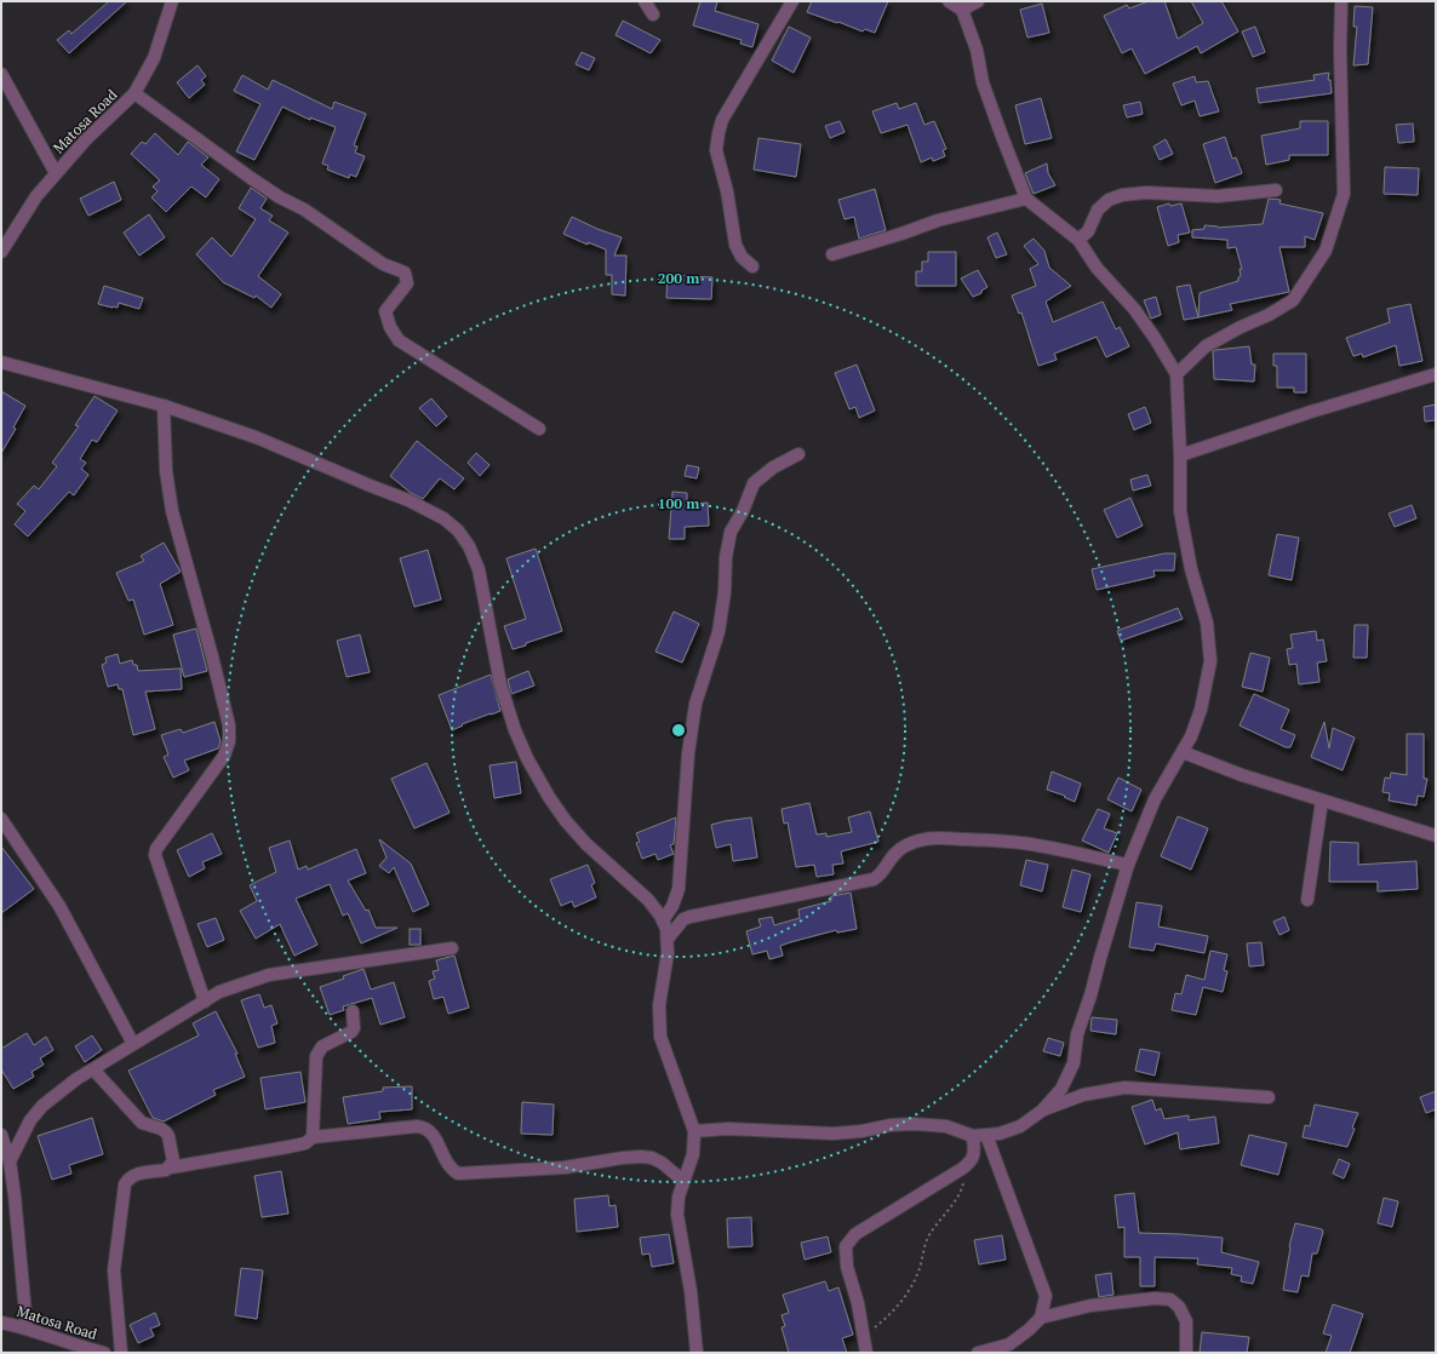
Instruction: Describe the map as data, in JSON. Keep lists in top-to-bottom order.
{
  "streets": {
    "street": ["Matosa Road"]
  },
  "rings": ["200 m", "100 m"]
}
